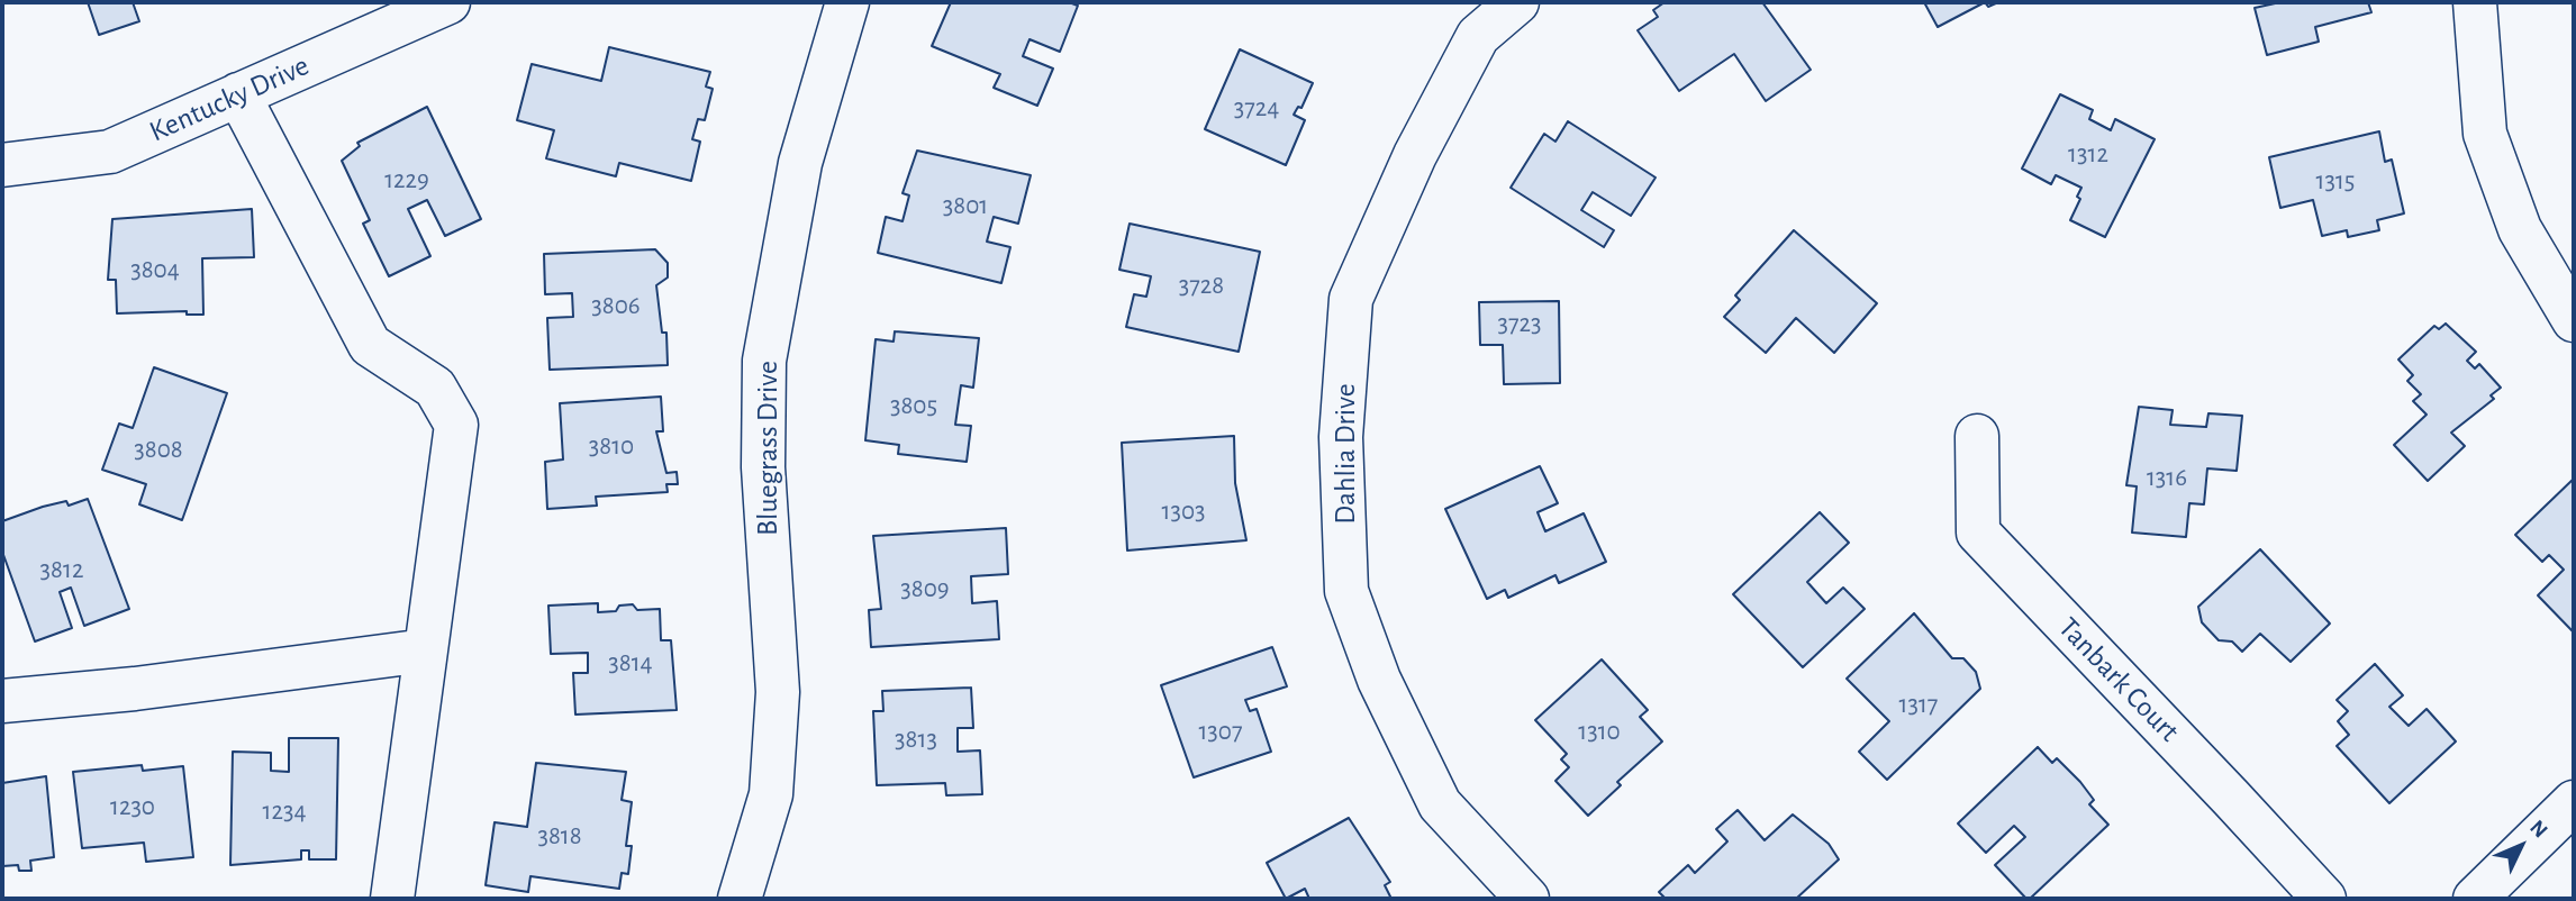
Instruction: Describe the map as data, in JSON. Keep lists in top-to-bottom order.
{
  "streets": {
    "street": [
      "Kentucky Drive",
      "Bluegrass Drive",
      "Dahlia Drive",
      "Tanbark Court"
    ]
  },
  "house_numbers": [
    "3724",
    "1312",
    "1229",
    "1315",
    "3801",
    "3804",
    "3728",
    "3806",
    "3723",
    "3805",
    "3810",
    "3808",
    "1316",
    "1303",
    "3812",
    "3809",
    "3814",
    "1317",
    "1307",
    "1310",
    "3813",
    "1230",
    "1234",
    "3818"
  ],
  "north": "top right"
}
